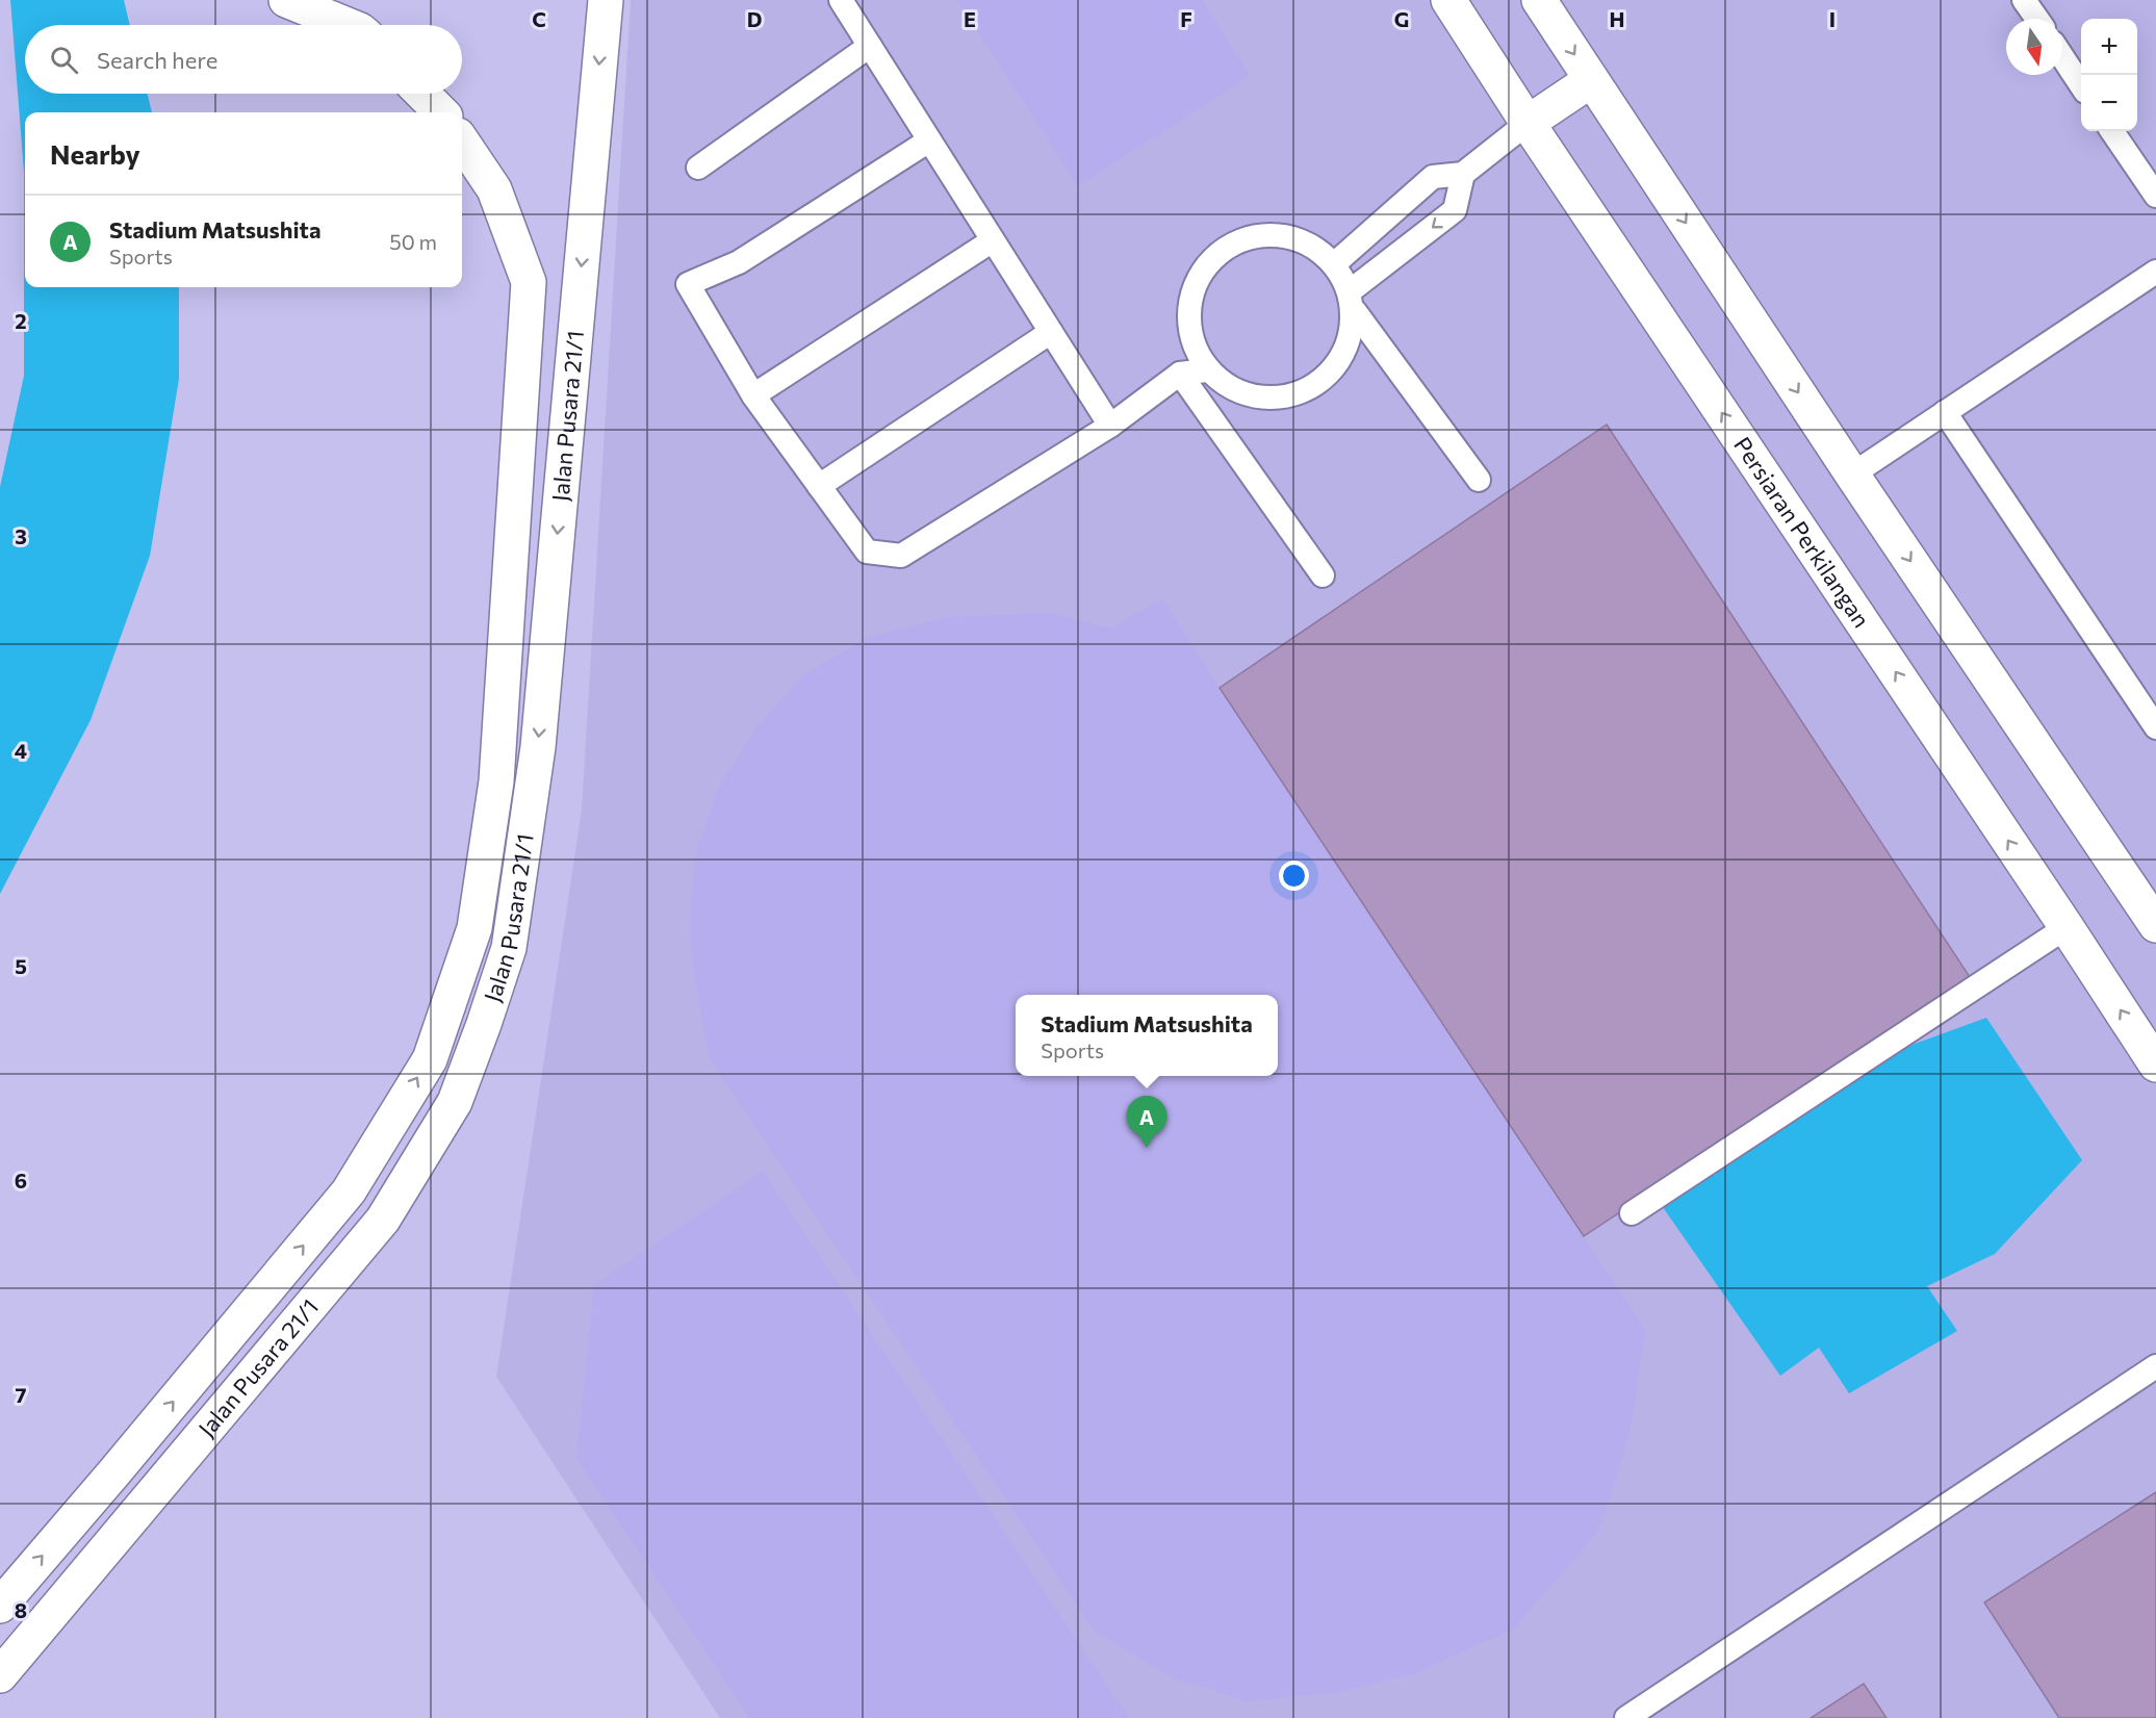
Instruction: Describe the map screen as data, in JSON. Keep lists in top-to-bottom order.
{
  "streets": {
    "street": ["Jalan Pusara 21/1", "Persiaran Perkilangan"]
  },
  "north": "bottom",
  "page": {
    "map_buttons": ["+", "−"],
    "search": "Search here",
    "heading": "Nearby",
    "list": [
      {
        "mark": "A",
        "name": "Stadium Matsushita",
        "note": "Sports",
        "value": "50 m"
      }
    ],
    "popup": ["Stadium Matsushita", "Sports"],
    "pins": "A"
  },
  "grid": {
    "columns": [
      "C",
      "D",
      "E",
      "F",
      "G",
      "H",
      "I"
    ],
    "rows": [
      "2",
      "3",
      "4",
      "5",
      "6",
      "7",
      "8"
    ]
  }
}
